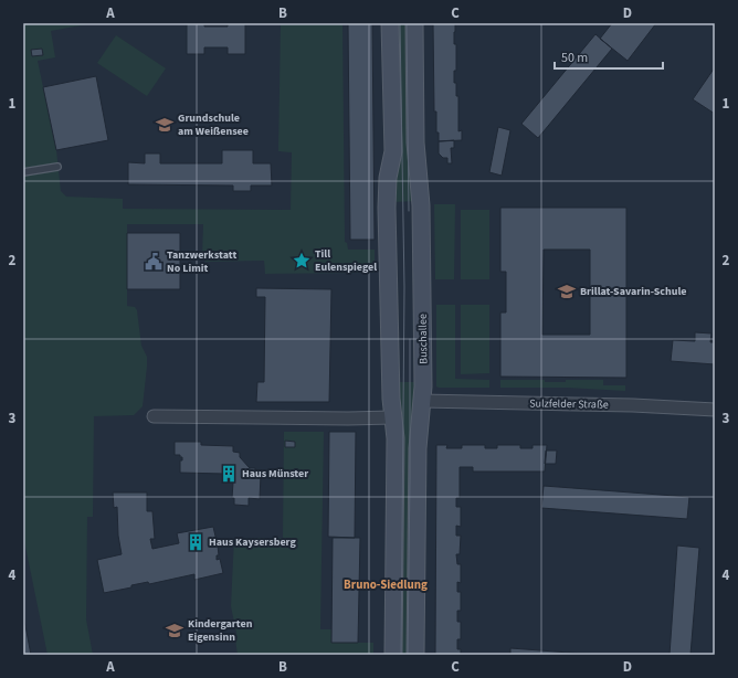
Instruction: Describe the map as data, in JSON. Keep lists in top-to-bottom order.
{
  "streets": {
    "main road": ["Buschallee"],
    "street": ["Sulzfelder Straße"]
  },
  "crossings": [
    ["Buschallee", "Sulzfelder Straße"]
  ],
  "districts": ["Bruno-Siedlung"],
  "places": {
    "school or university": ["Grundschule am Weißensee", "Brillat-Savarin-Schule", "Kindergarten Eigensinn"],
    "place": ["Till Eulenspiegel"],
    "public building": ["Tanzwerkstatt No Limit"],
    "building": ["Haus Münster", "Haus Kaysersberg"]
  },
  "scale_bar": "50 m",
  "grid": {
    "columns": [
      "A",
      "B",
      "C",
      "D"
    ],
    "rows": [
      "1",
      "2",
      "3",
      "4"
    ]
  }
}
